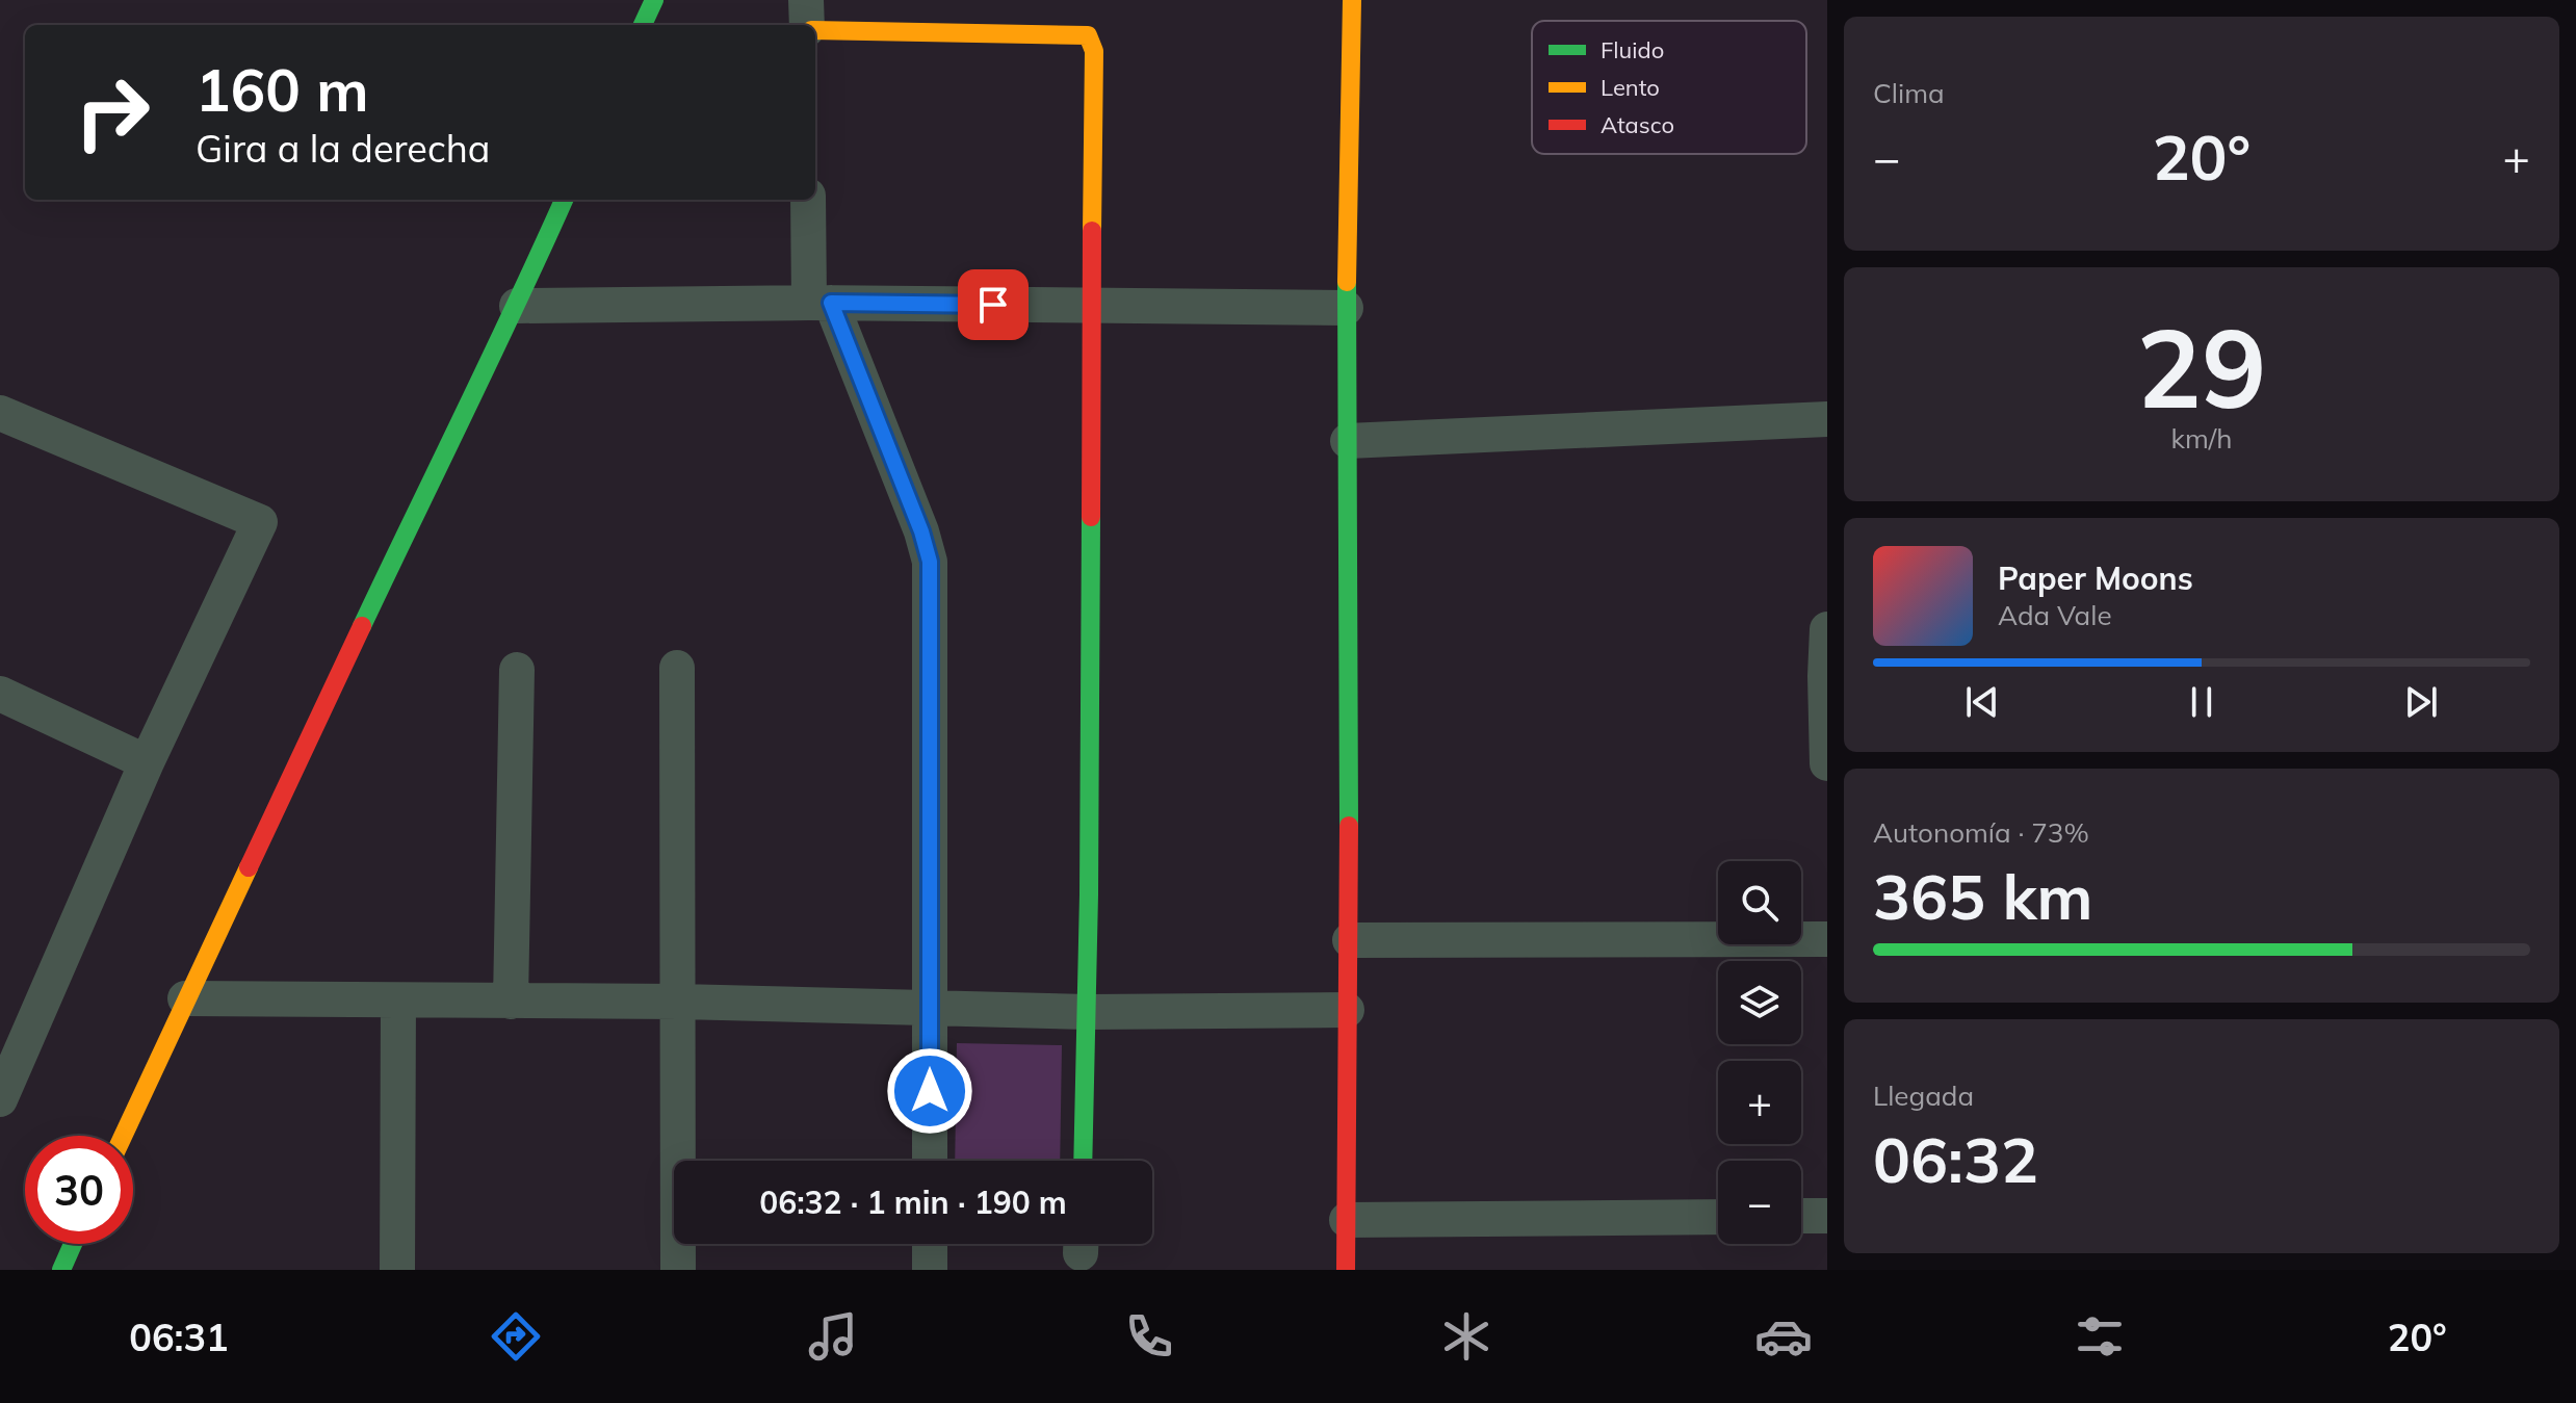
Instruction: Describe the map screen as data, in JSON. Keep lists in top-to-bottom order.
{
  "legend": ["Fluido", "Lento", "Atasco"],
  "page": {
    "tile": [
      "Clima",
      ["29", "km/h"],
      ["Autonomía · 73%", "365 km"],
      ["Llegada", "06:32"]
    ],
    "turn": ["160 m", "Gira a la derecha"],
    "heat": ["−", "20°", "+"],
    "song": ["Paper Moons", "Ada Vale"],
    "map_buttons": ["+", "−"],
    "limit": "30",
    "trip": "06:32 · 1 min · 190 m",
    "tabs": ["06:31", "20°"]
  }
}
